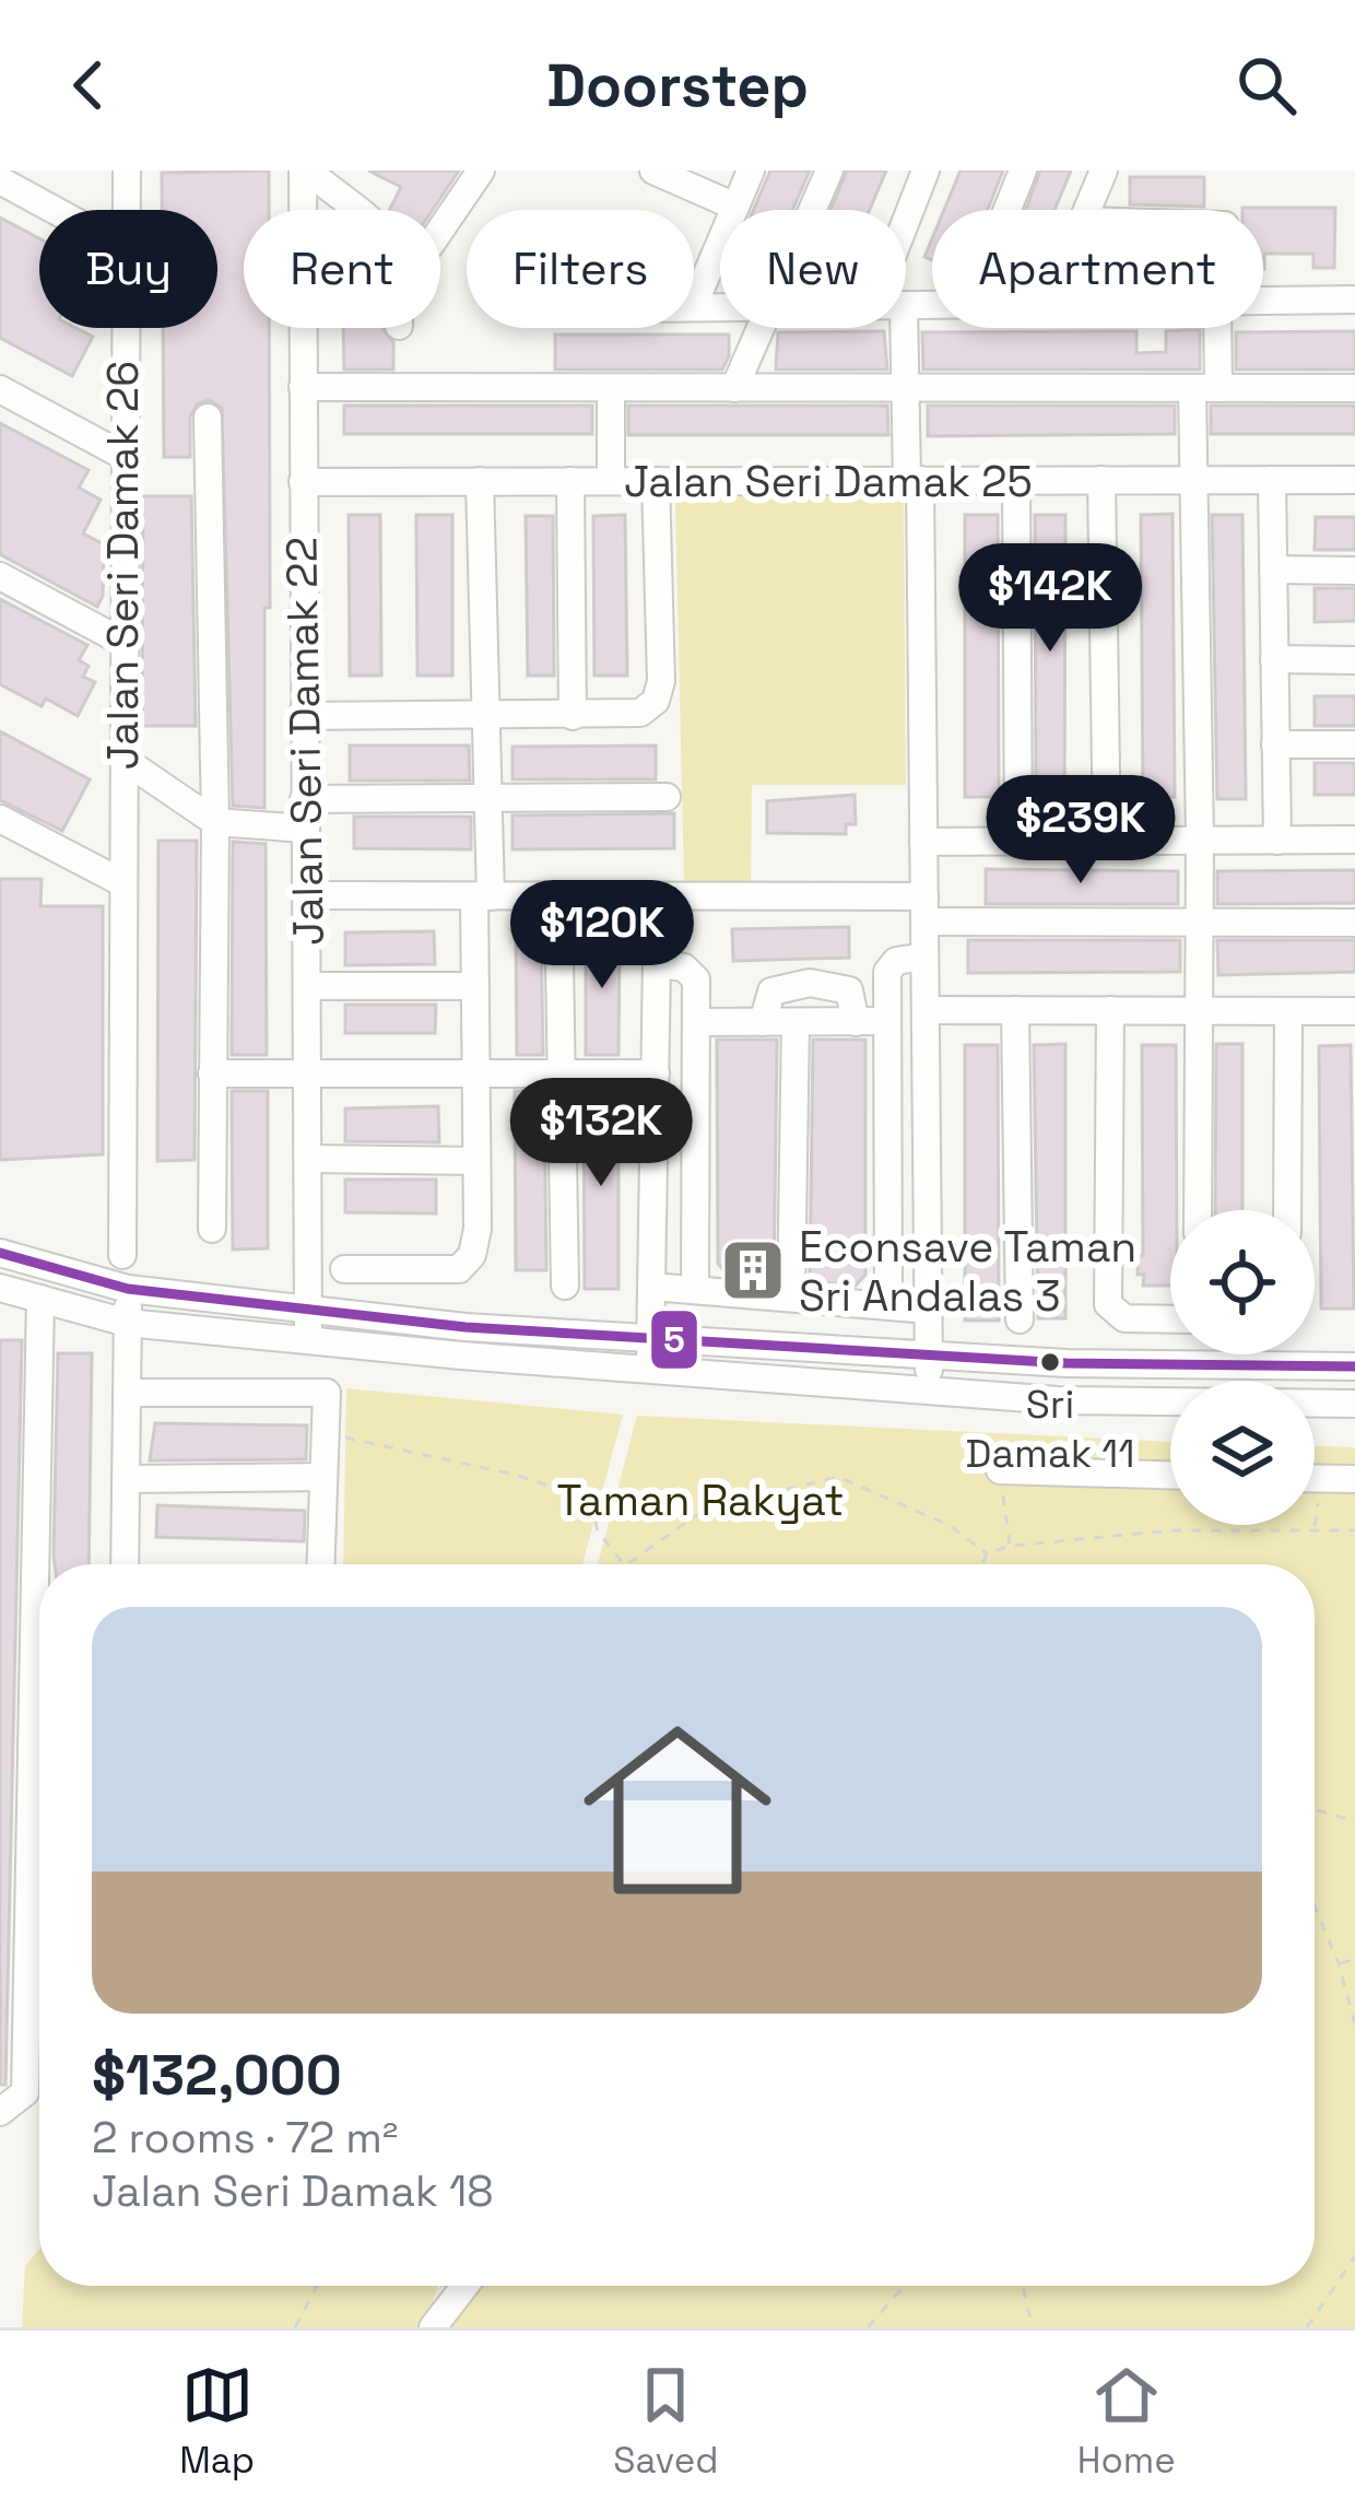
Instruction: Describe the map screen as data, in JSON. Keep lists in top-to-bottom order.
{
  "streets": {
    "street": ["Jalan Seri Damak 25", "Jalan Seri Damak 26", "Jalan Seri Damak 22"]
  },
  "crossings": [
    ["Jalan Seri Damak 25", "Jalan Seri Damak 22"]
  ],
  "parks": ["Taman Rakyat"],
  "places": {
    "building": ["Econsave Taman Sri Andalas 3"],
    "other": ["Sri Damak 11"]
  },
  "lines": ["transit line 5"],
  "page": {
    "header": "Doorstep",
    "chip": [
      "Buy",
      "Rent",
      "Filters",
      "New",
      "Apartment"
    ],
    "price": [
      "$142K",
      "$239K",
      "$120K",
      "$132K"
    ],
    "list": [
      {
        "name": "$132,000",
        "note": "2 rooms · 72 m² · Jalan Seri Damak 18"
      }
    ],
    "tabs": ["Map", "Saved", "Home"]
  }
}
